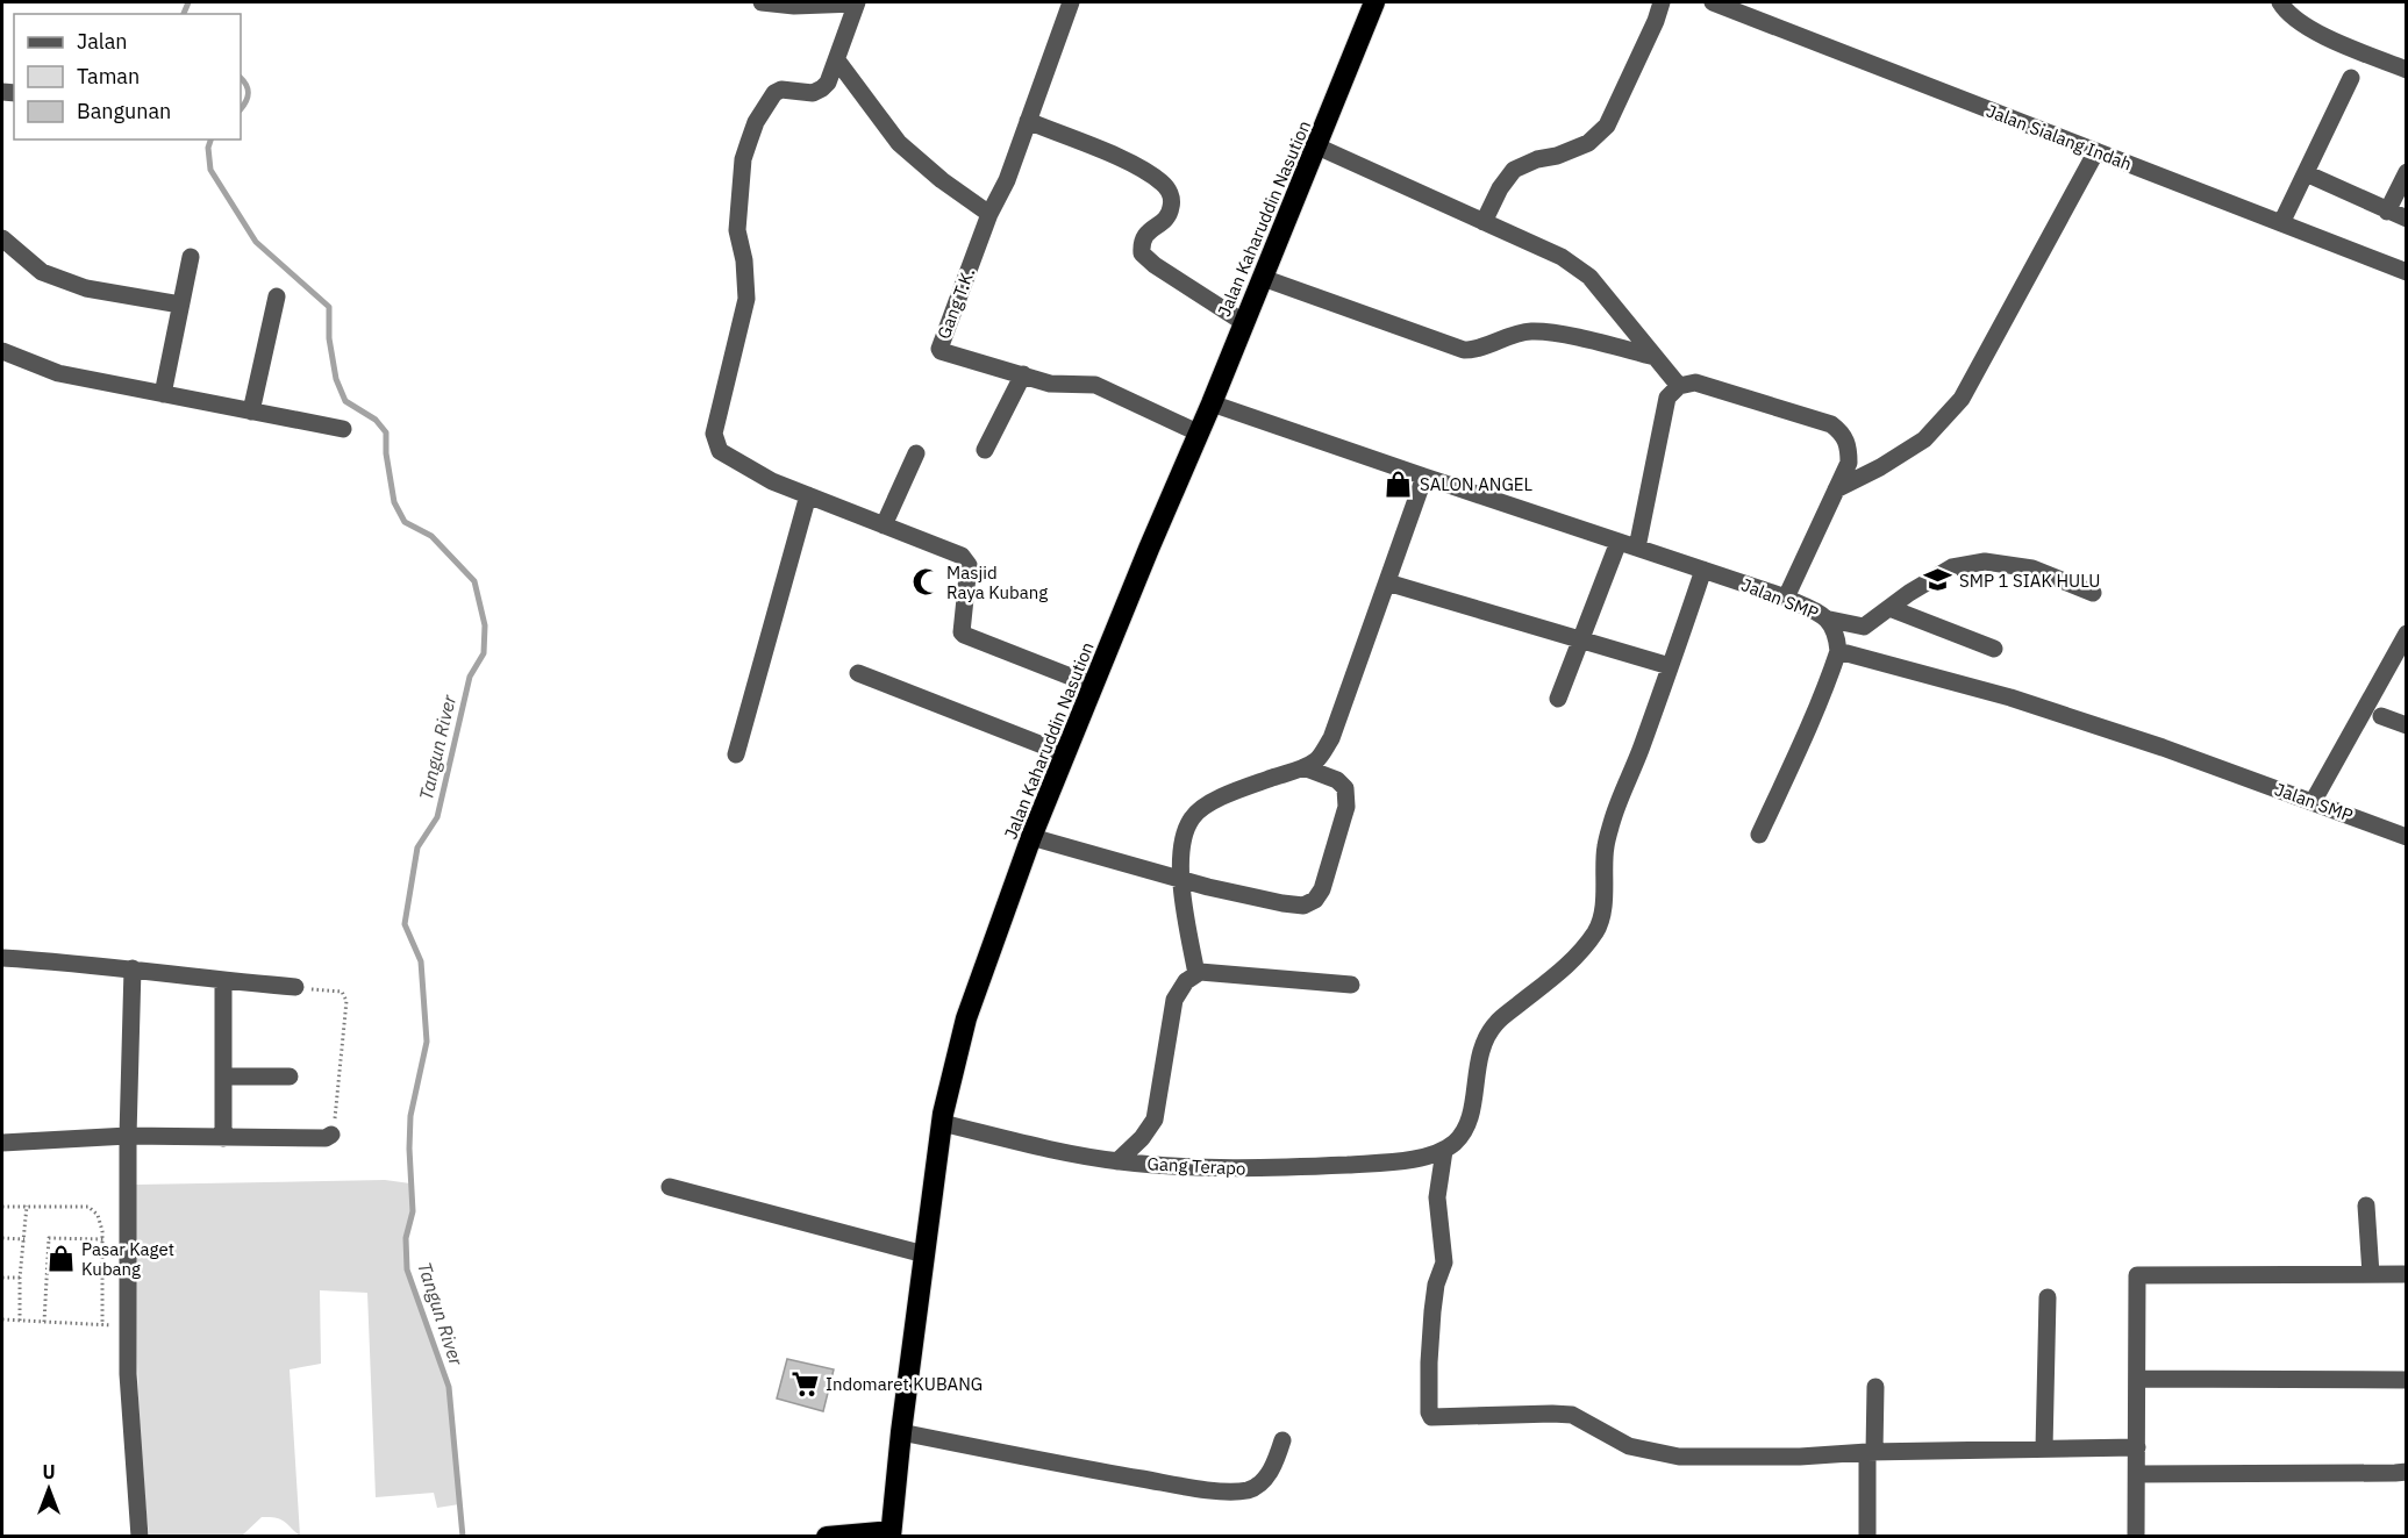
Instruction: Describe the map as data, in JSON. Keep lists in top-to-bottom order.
{
  "streets": {
    "highway": ["Jalan Kaharuddin Nasution"],
    "street": [
      "Jalan Sialang Indah",
      "Gang T.K.",
      "Jalan SMP",
      "Gang Terapo"
    ]
  },
  "crossings": [
    ["Jalan Kaharuddin Nasution", "Gang T.K."],
    ["Jalan Kaharuddin Nasution", "Jalan SMP"],
    ["Jalan Kaharuddin Nasution", "Gang Terapo"]
  ],
  "water": ["Tangun River"],
  "places": {
    "shop": ["SALON ANGEL", "Pasar Kaget Kubang"],
    "school or university": ["SMP 1 SIAK HULU"],
    "mosque": ["Masjid Raya Kubang"],
    "supermarket": ["Indomaret KUBANG"]
  },
  "legend": ["Jalan", "Taman", "Bangunan"],
  "north": "top"
}
